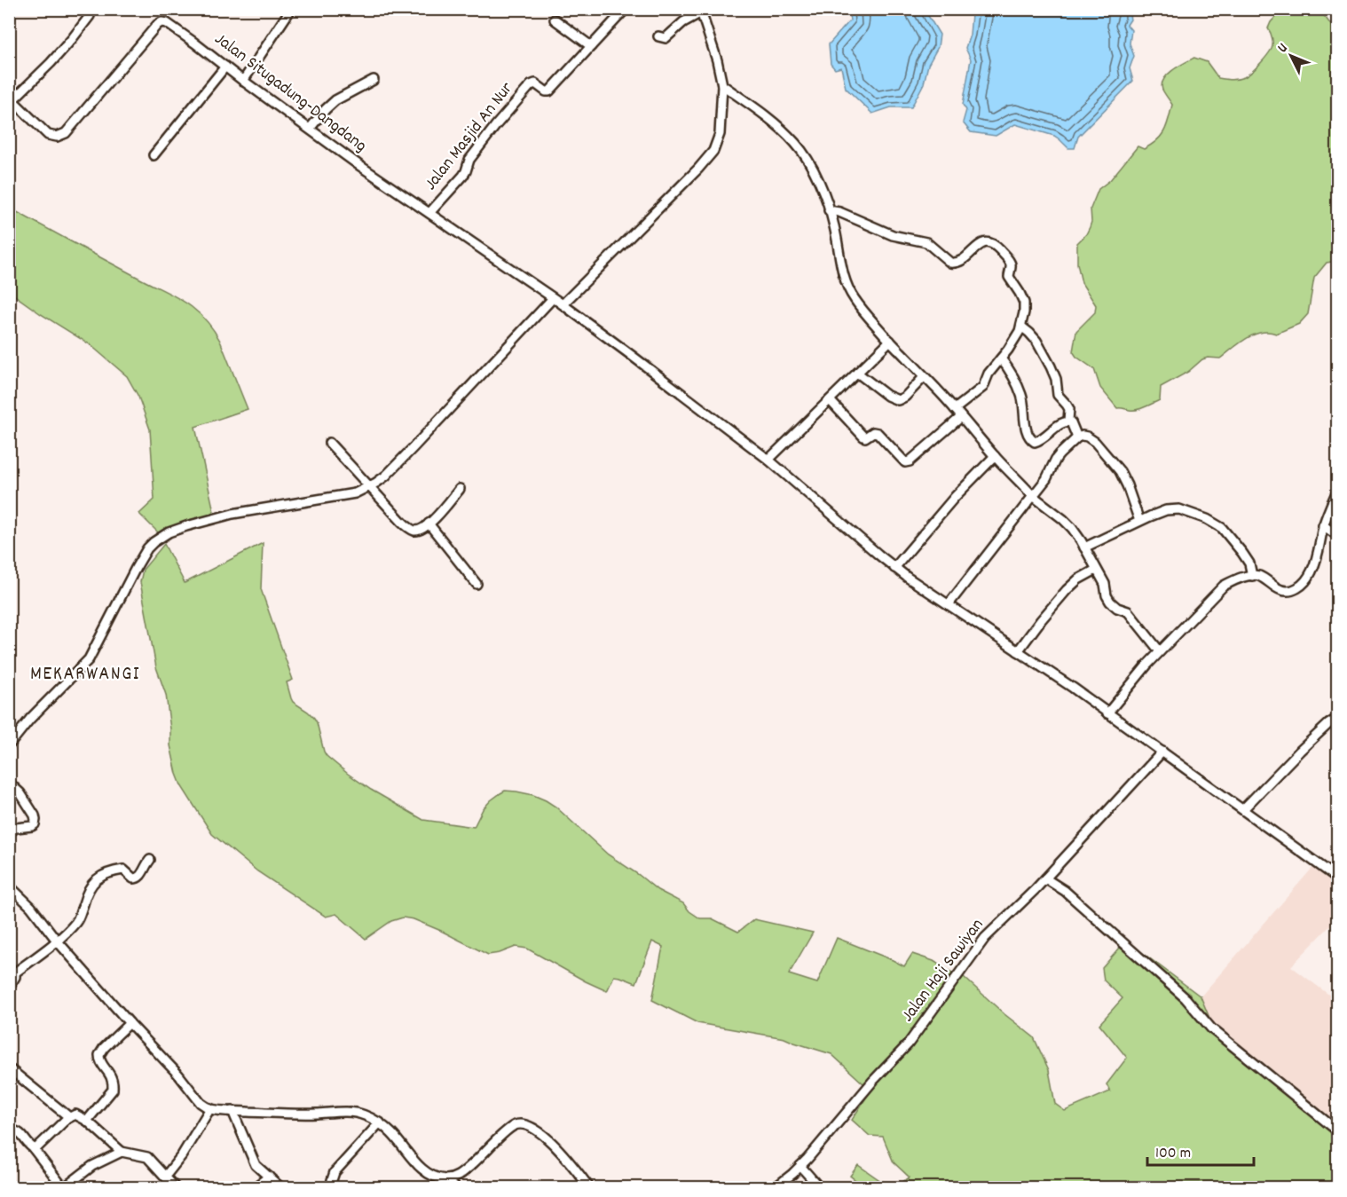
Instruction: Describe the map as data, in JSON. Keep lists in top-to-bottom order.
{
  "streets": {
    "street": ["Jalan Situgadung-Dangdang", "Jalan Masjid An Nur", "Jalan Haji Sawiyan"]
  },
  "crossings": [
    ["Jalan Situgadung-Dangdang", "Jalan Masjid An Nur"],
    ["Jalan Situgadung-Dangdang", "Jalan Haji Sawiyan"]
  ],
  "districts": ["MEKARWANGI"],
  "scale_bar": "100 m",
  "north": "top left"
}
